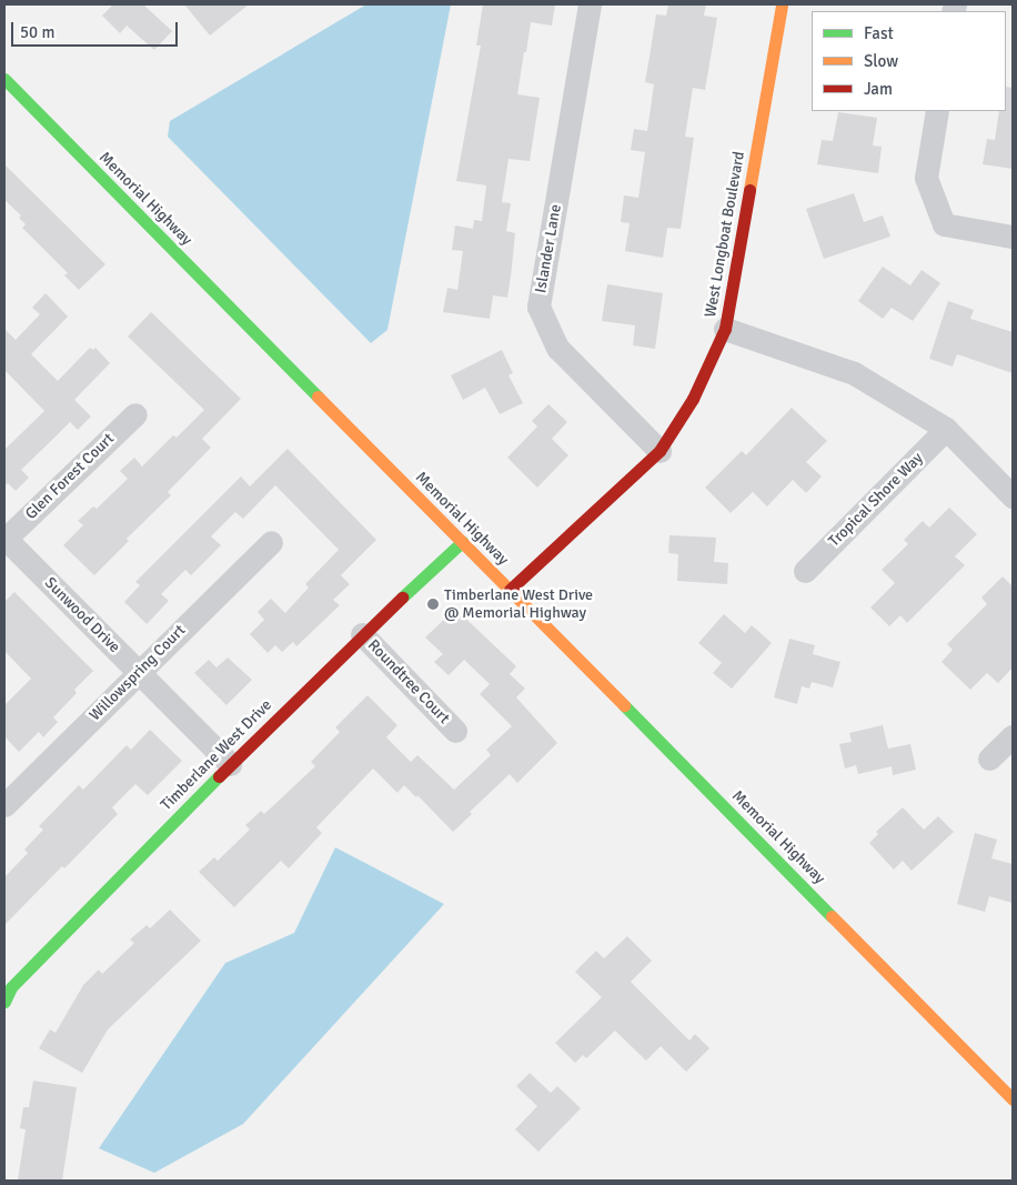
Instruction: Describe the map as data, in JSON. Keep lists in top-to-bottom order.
{
  "streets": {
    "street": [
      "Memorial Highway",
      "West Longboat Boulevard",
      "Islander Lane",
      "Glen Forest Court",
      "Tropical Shore Way",
      "Sunwood Drive",
      "Willowspring Court",
      "Roundtree Court",
      "Timberlane West Drive"
    ]
  },
  "crossings": [
    ["Memorial Highway", "West Longboat Boulevard"],
    ["Memorial Highway", "Timberlane West Drive"],
    ["West Longboat Boulevard", "Islander Lane"],
    ["Glen Forest Court", "Sunwood Drive"],
    ["Sunwood Drive", "Willowspring Court"],
    ["Sunwood Drive", "Timberlane West Drive"],
    ["Roundtree Court", "Timberlane West Drive"]
  ],
  "places": ["Timberlane West Drive @ Memorial Highway"],
  "legend": ["Fast", "Slow", "Jam"],
  "scale_bar": "50 m"
}
